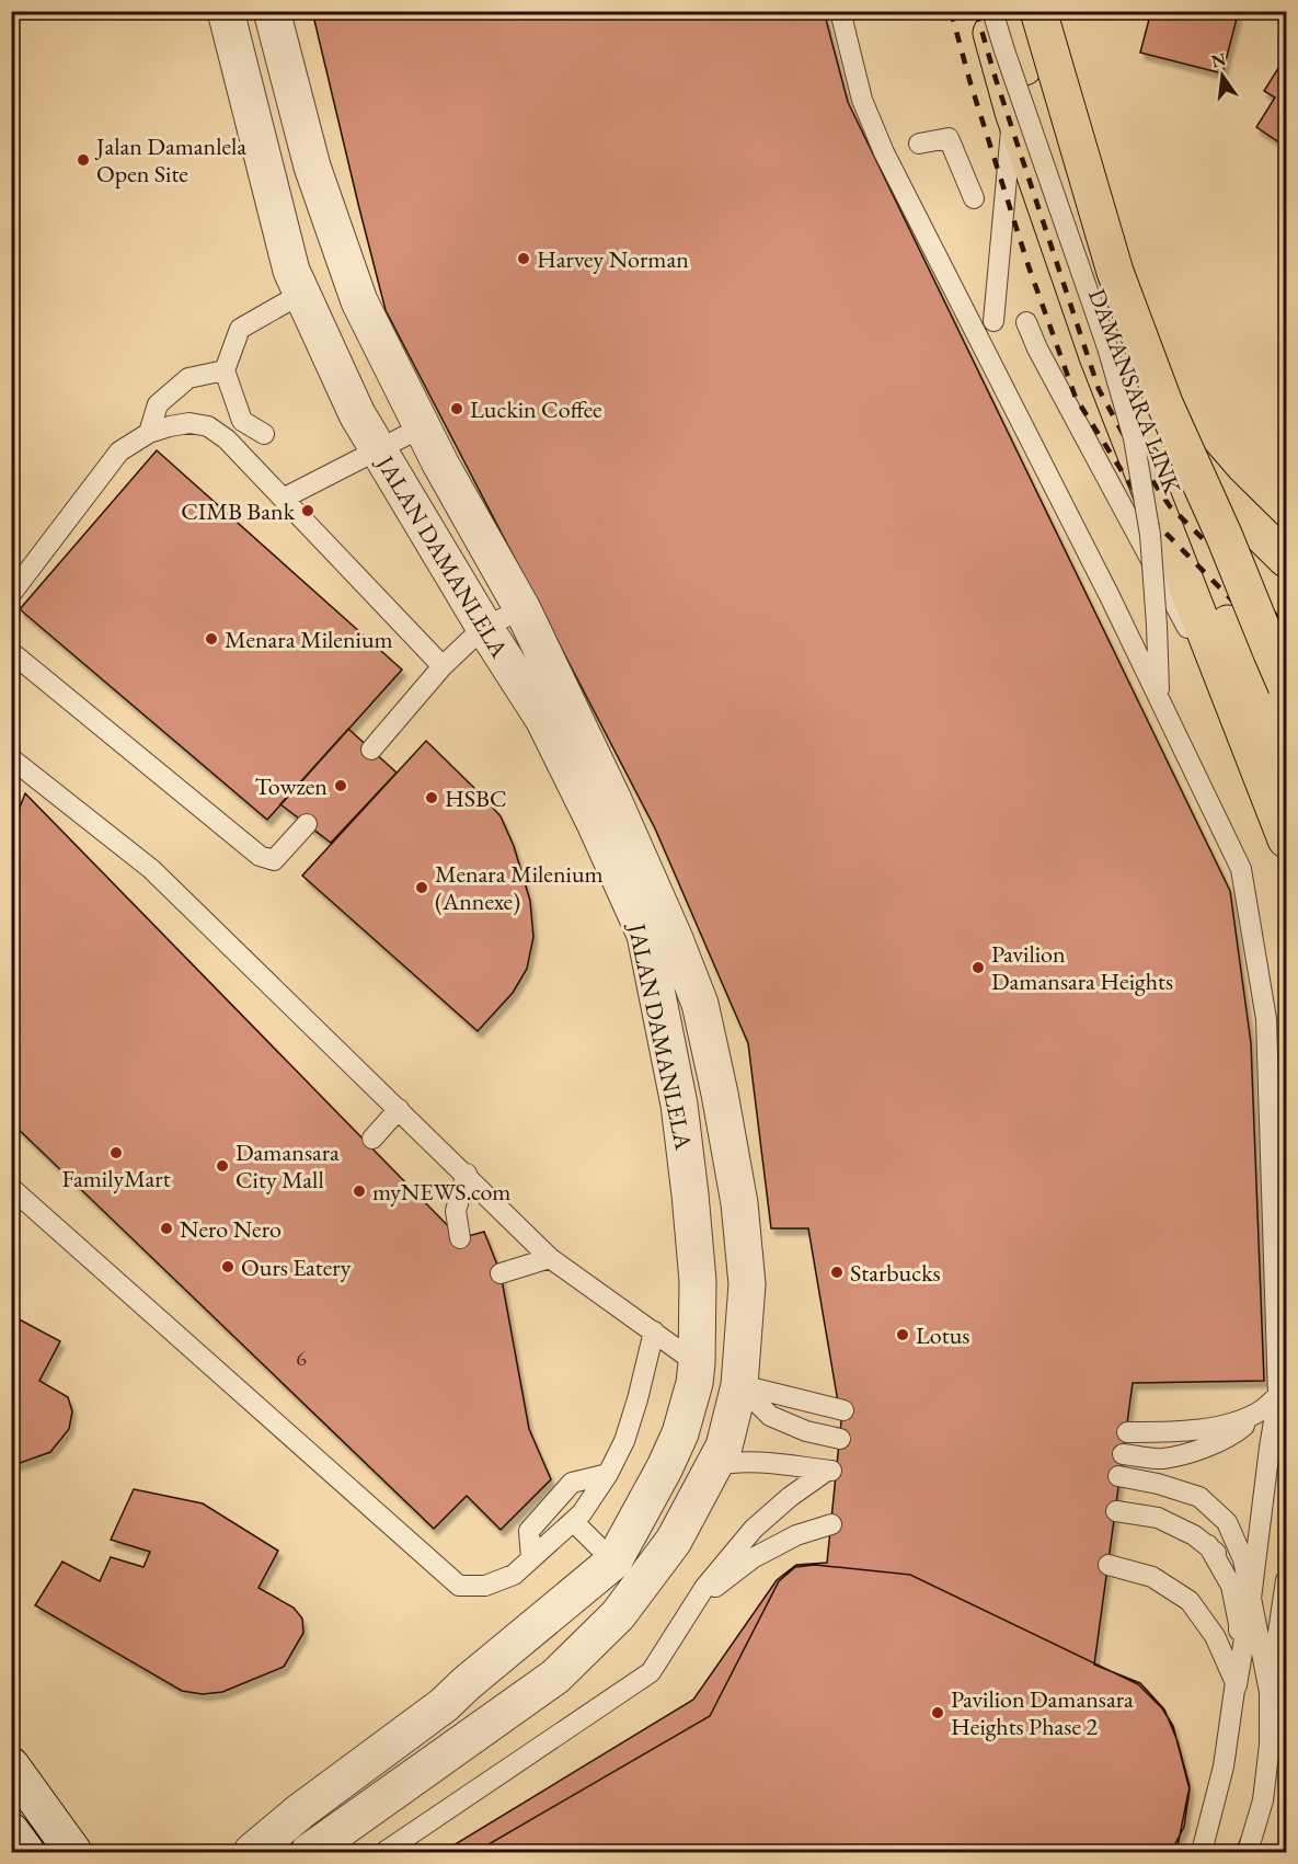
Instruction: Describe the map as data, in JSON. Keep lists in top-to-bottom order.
{
  "streets": {
    "highway": ["DAMANSARA LINK"],
    "street": ["JALAN DAMANLELA"]
  },
  "places": [
    "Jalan Damanlela Open Site",
    "Harvey Norman",
    "Luckin Coffee",
    "CIMB Bank",
    "Menara Milenium",
    "Towzen",
    "HSBC",
    "Menara Milenium (Annexe)",
    "Pavilion Damansara Heights",
    "FamilyMart",
    "Damansara City Mall",
    "myNEWS.com",
    "Nero Nero",
    "Ours Eatery",
    "Starbucks",
    "Lotus",
    "Pavilion Damansara Heights Phase 2"
  ],
  "house_numbers": ["6"],
  "north": "top"
}
